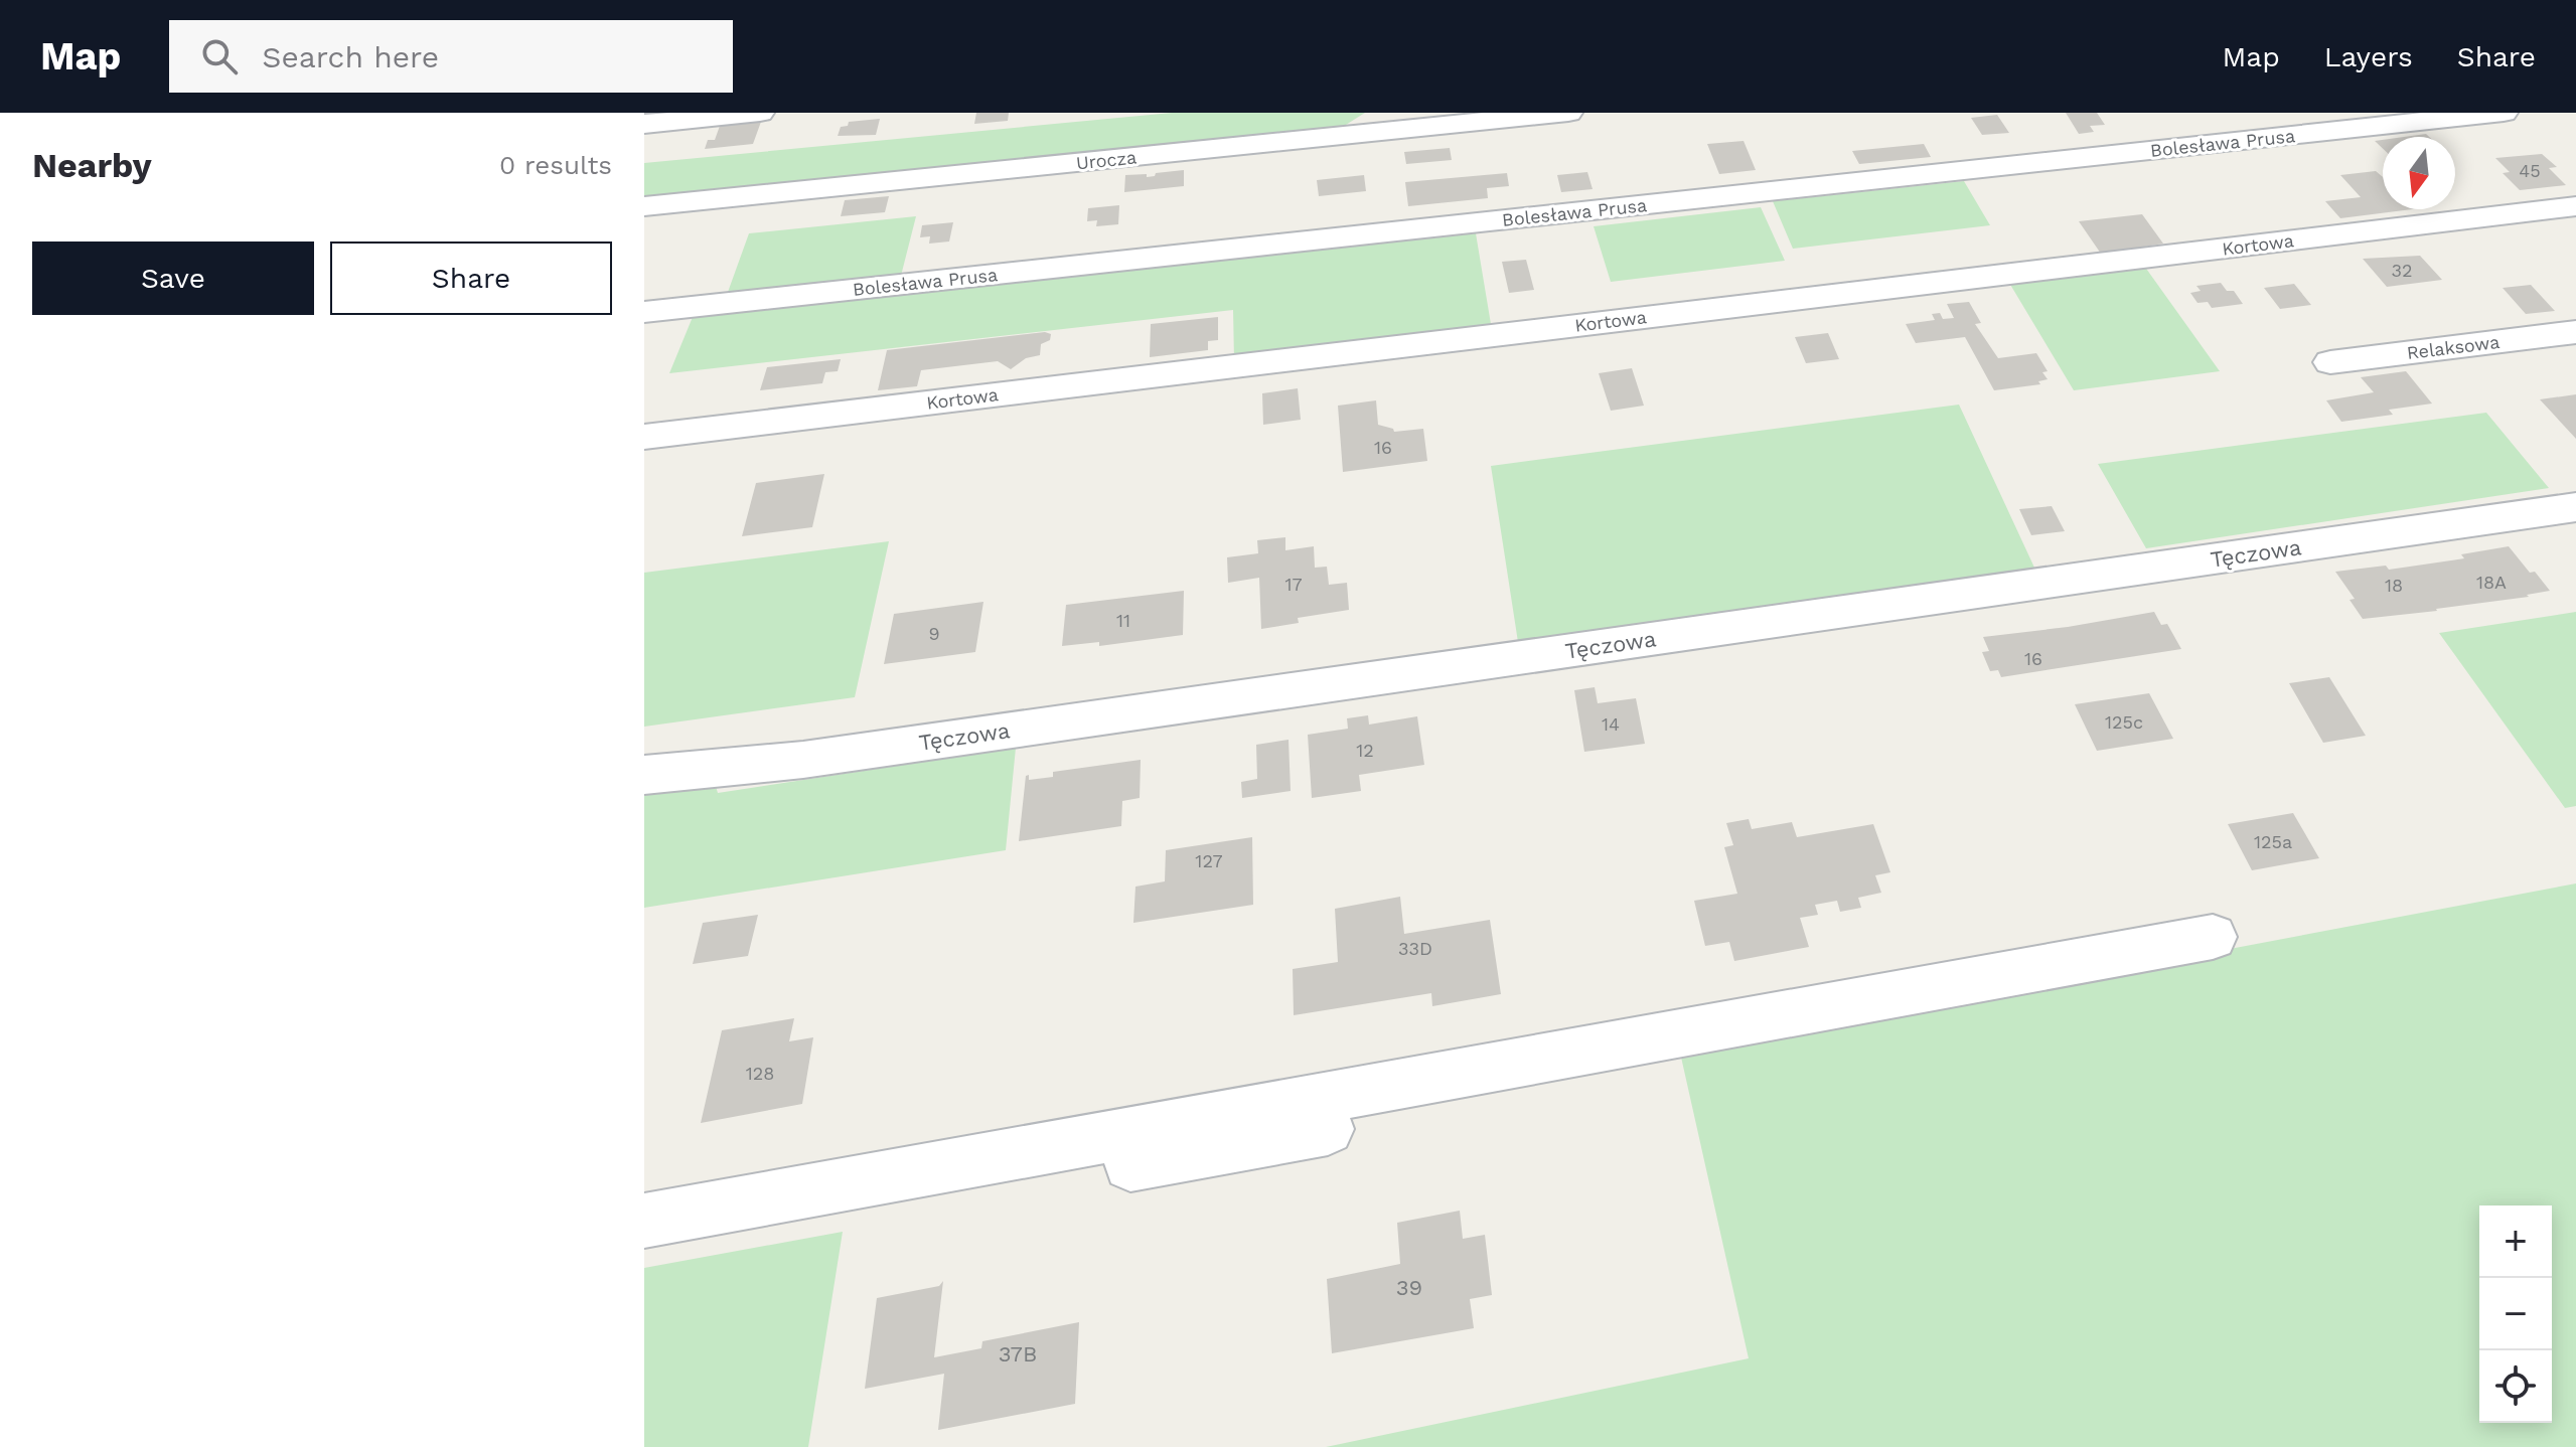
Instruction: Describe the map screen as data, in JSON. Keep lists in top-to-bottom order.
{
  "streets": {
    "street": [
      "Bolesława Prusa",
      "Urocza",
      "Kortowa",
      "Relaksowa",
      "Tęczowa"
    ]
  },
  "house_numbers": [
    "45",
    "32",
    "16",
    "18A",
    "17",
    "18",
    "11",
    "9",
    "16",
    "125c",
    "14",
    "12",
    "125a",
    "127",
    "33D",
    "128",
    "39",
    "37B"
  ],
  "north": "bottom",
  "page": {
    "header": "Map",
    "search": "Search here",
    "nav": ["Map", "Layers", "Share"],
    "heading": ["Nearby", "0 results"],
    "buttons": ["Save", "Share"],
    "map_buttons": ["+", "−"]
  }
}
